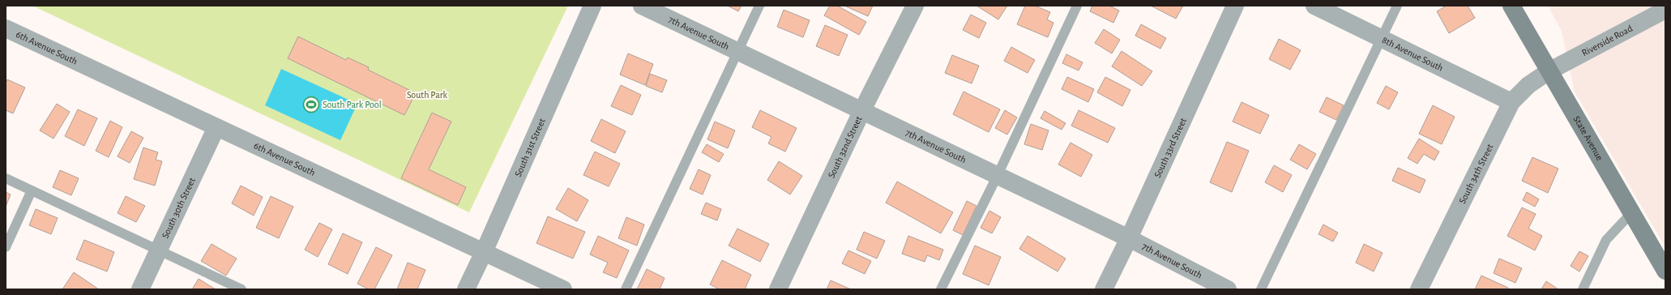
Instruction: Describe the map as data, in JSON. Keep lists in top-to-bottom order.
{
  "streets": {
    "main road": ["State Avenue"],
    "street": [
      "7th Avenue South",
      "Riverside Road",
      "6th Avenue South",
      "8th Avenue South",
      "South 32nd Street",
      "South 31st Street",
      "South 33rd Street",
      "South 34th Street",
      "South 30th Street"
    ]
  },
  "crossings": [
    ["7th Avenue South", "South 32nd Street"],
    ["7th Avenue South", "South 33rd Street"],
    ["Riverside Road", "State Avenue"],
    ["Riverside Road", "South 34th Street"],
    ["6th Avenue South", "South 31st Street"],
    ["6th Avenue South", "South 30th Street"],
    ["8th Avenue South", "South 34th Street"],
    ["State Avenue", "South 34th Street"]
  ],
  "parks": ["South Park"],
  "places": {
    "sports": ["South Park Pool"]
  }
}
